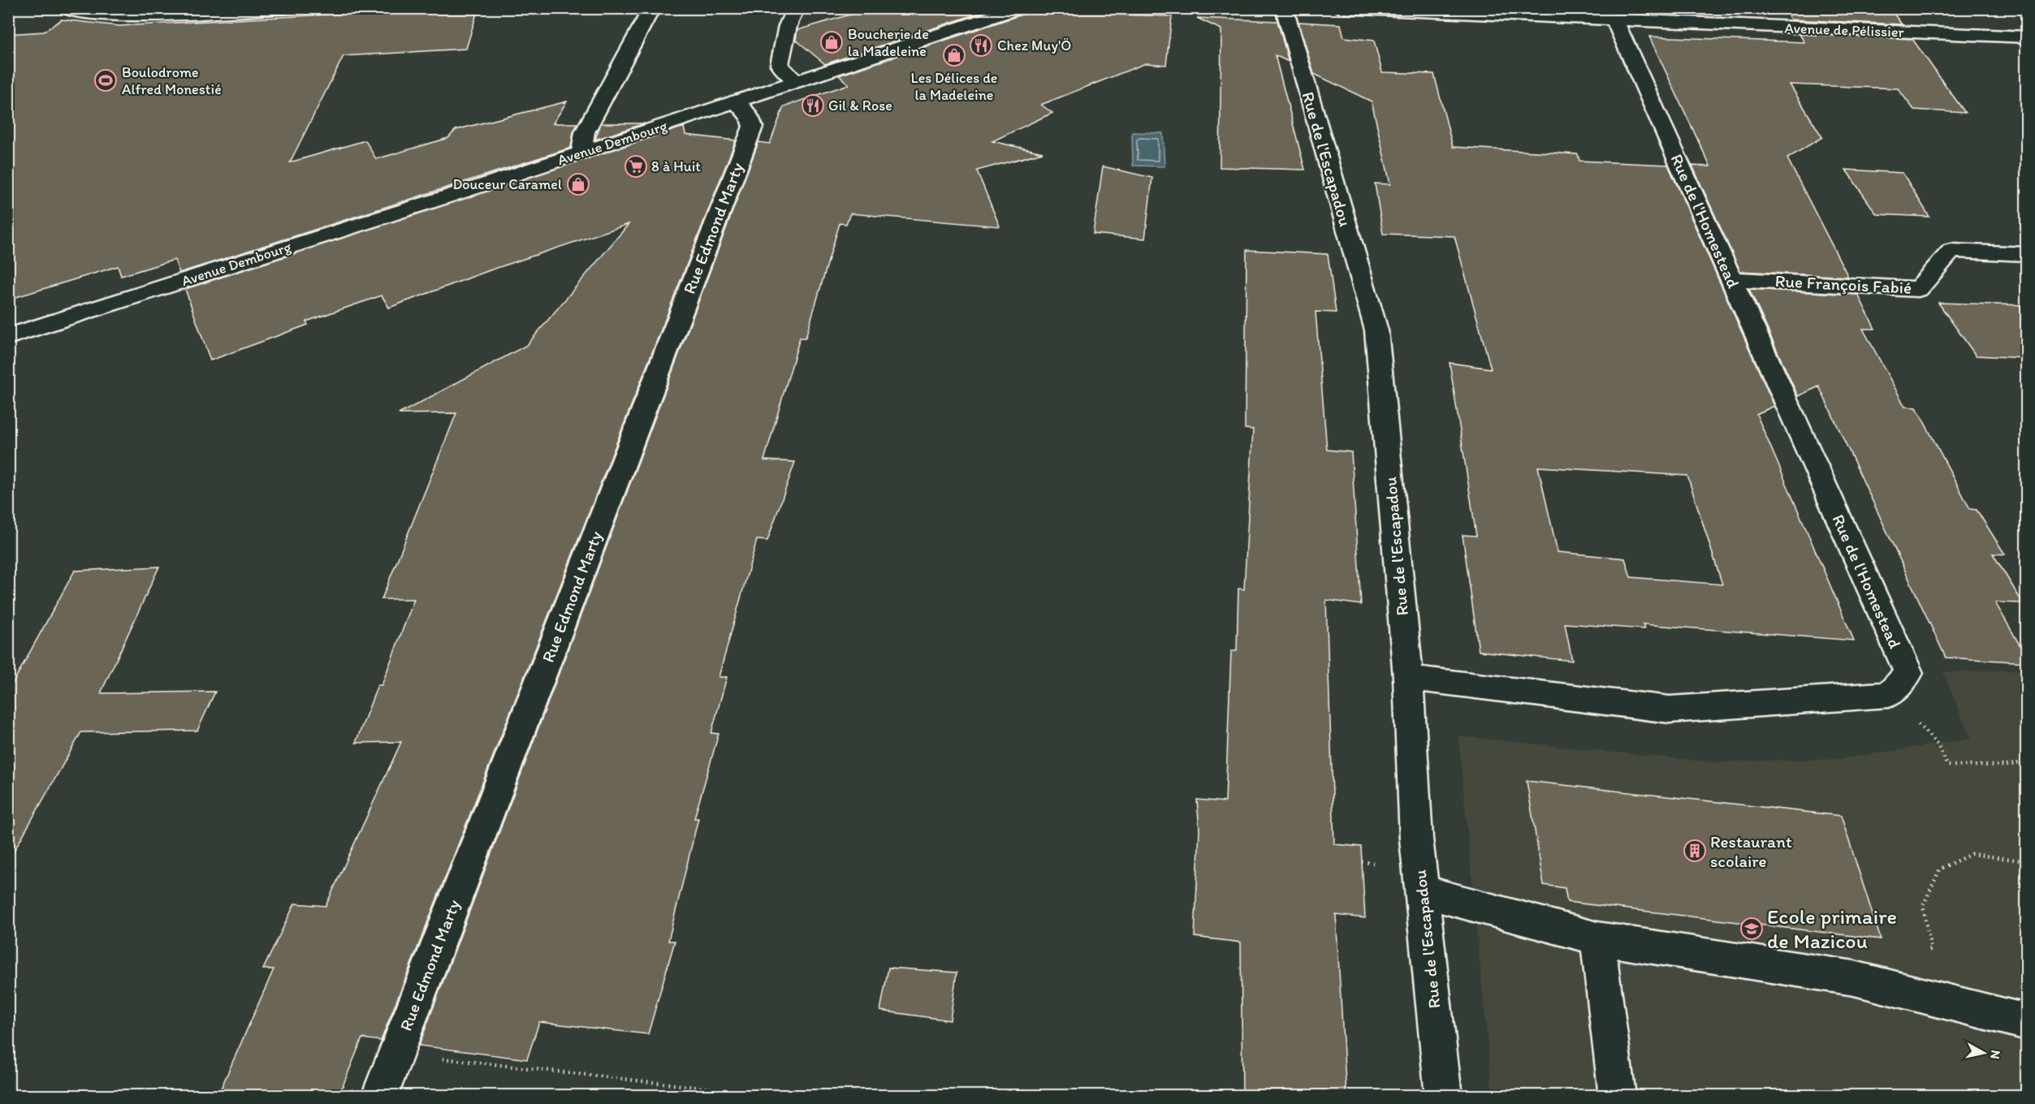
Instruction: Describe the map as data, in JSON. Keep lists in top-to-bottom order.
{
  "streets": {
    "street": [
      "Avenue de Pélissier",
      "Avenue Dembourg",
      "Rue de l'Escapadou",
      "Rue de l'Homestead",
      "Rue Edmond Marty",
      "Rue François Fabié"
    ]
  },
  "crossings": [
    ["Avenue de Pélissier", "Rue de l'Homestead"],
    ["Avenue Dembourg", "Rue Edmond Marty"],
    ["Rue de l'Homestead", "Rue François Fabié"]
  ],
  "places": {
    "shop": ["Boucherie de la Madeleine", "Les Délices de la Madeleine", "Douceur Caramel"],
    "restaurant": ["Chez Muy'Ö", "Gil & Rose"],
    "sports": ["Boulodrome Alfred Monestié"],
    "supermarket": ["8 à Huit"],
    "building": ["Restaurant scolaire"],
    "school or university": ["Ecole primaire de Mazicou"]
  },
  "north": "right"
}
